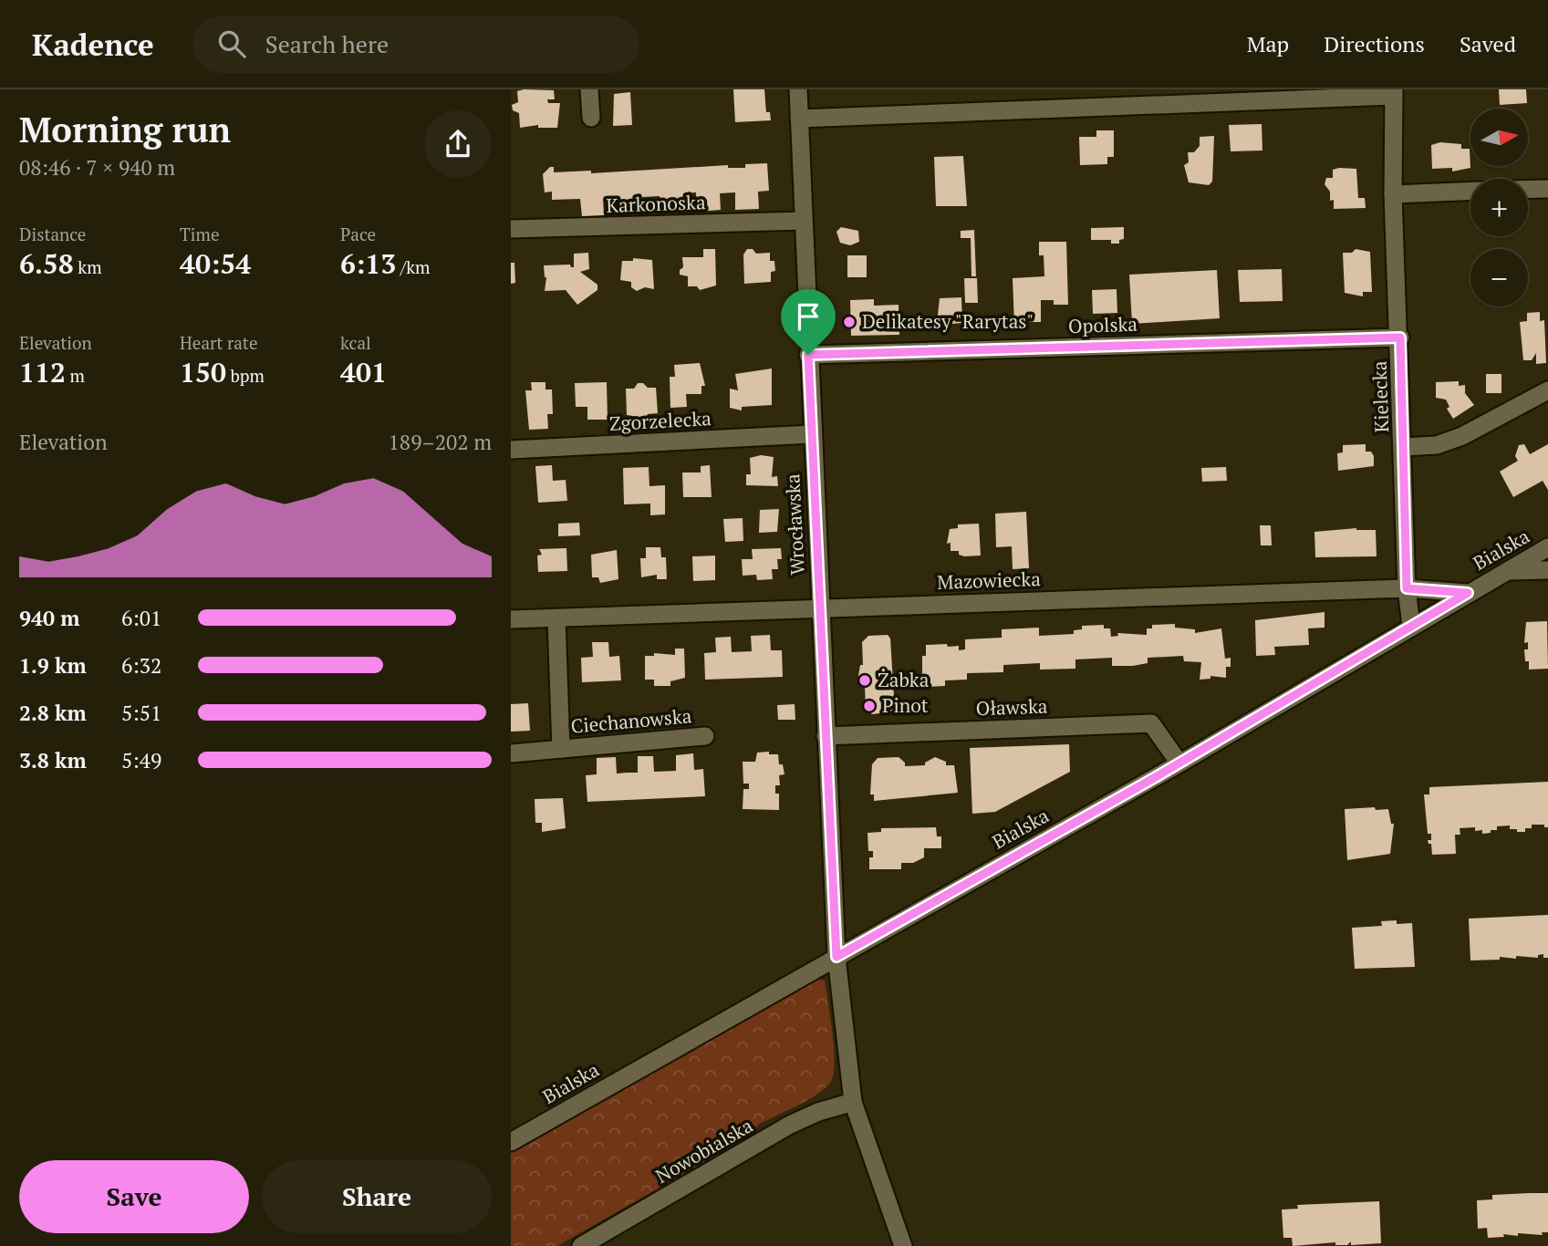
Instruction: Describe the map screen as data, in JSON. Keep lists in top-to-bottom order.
{
  "streets": {
    "street": [
      "Karkonoska",
      "Opolska",
      "Kielecka",
      "Zgorzelecka",
      "Wrocławska",
      "Bialska",
      "Mazowiecka",
      "Oławska",
      "Ciechanowska",
      "Nowobialska"
    ]
  },
  "crossings": [
    ["Karkonoska", "Wrocławska"],
    ["Opolska", "Kielecka"],
    ["Opolska", "Wrocławska"],
    ["Kielecka", "Bialska"],
    ["Kielecka", "Mazowiecka"],
    ["Zgorzelecka", "Wrocławska"],
    ["Wrocławska", "Bialska"],
    ["Wrocławska", "Mazowiecka"],
    ["Wrocławska", "Oławska"],
    ["Wrocławska", "Nowobialska"],
    ["Bialska", "Mazowiecka"],
    ["Bialska", "Oławska"],
    ["Mazowiecka", "Ciechanowska"]
  ],
  "places": ["Delikatesy \"Rarytas\"", "Żabka", "Pinot"],
  "north": "right",
  "page": {
    "header": "Kadence",
    "search": "Search here",
    "nav": ["Map", "Directions", "Saved"],
    "heading": ["Morning run", "08:46 · 7 × 940 m"],
    "map_buttons": ["+", "−"],
    "stats": [
      ["Distance", "6.58 km"],
      ["Time", "40:54"],
      ["Pace", "6:13 /km"],
      ["Elevation", "112 m"],
      ["Heart rate", "150 bpm"],
      ["kcal", "401"]
    ],
    "chart": ["Elevation", "189–202 m"],
    "list": [
      {
        "name": "940 m",
        "note": "6:01"
      },
      {
        "name": "1.9 km",
        "note": "6:32"
      },
      {
        "name": "2.8 km",
        "note": "5:51"
      },
      {
        "name": "3.8 km",
        "note": "5:49"
      }
    ],
    "buttons": ["Save", "Share"]
  }
}
